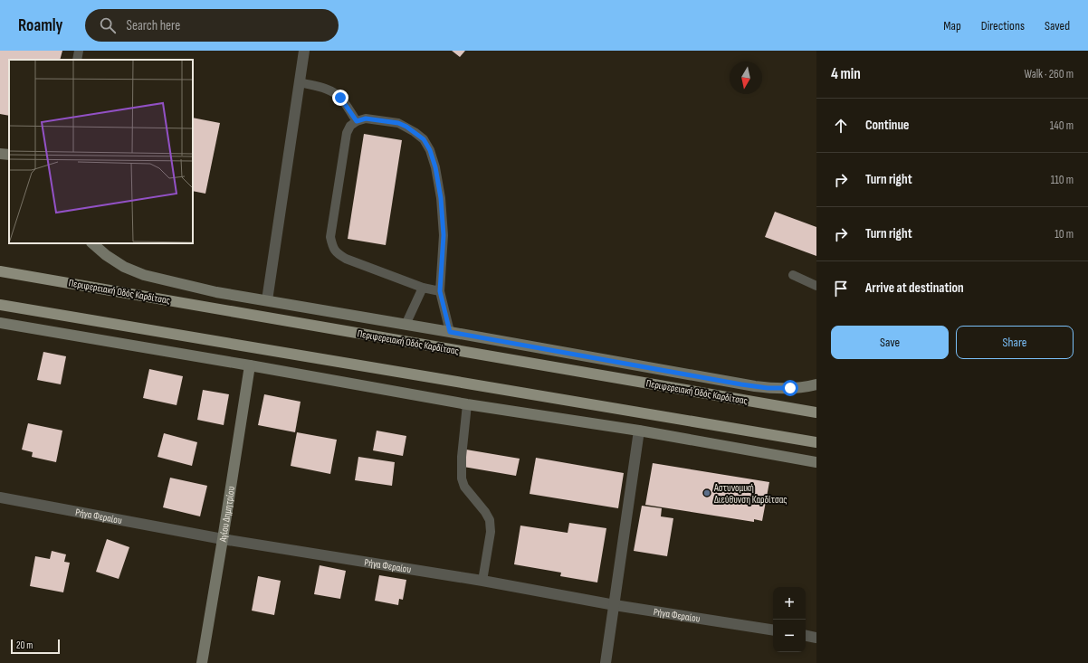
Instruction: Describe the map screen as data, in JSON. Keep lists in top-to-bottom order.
{
  "streets": {
    "main road": ["Περιφερειακή Οδός Καρδίτσας"],
    "street": ["Αγίου Δημητρίου", "Ρήγα Φεραίου"]
  },
  "crossings": [
    ["Αγίου Δημητρίου", "Ρήγα Φεραίου"]
  ],
  "places": ["Αστυνομική Διεύθυνση Καρδίτσας"],
  "scale_bar": "20 m",
  "north": "bottom",
  "page": {
    "header": "Roamly",
    "search": "Search here",
    "nav": ["Map", "Directions", "Saved"],
    "heading": ["4 min", "Walk · 260 m"],
    "list": [
      ["Continue", "140 m"],
      ["Turn right", "110 m"],
      ["Turn right", "10 m"],
      "Arrive at destination"
    ],
    "buttons": ["Save", "Share"],
    "map_buttons": ["+", "−"],
    "scale": "20 m"
  }
}
